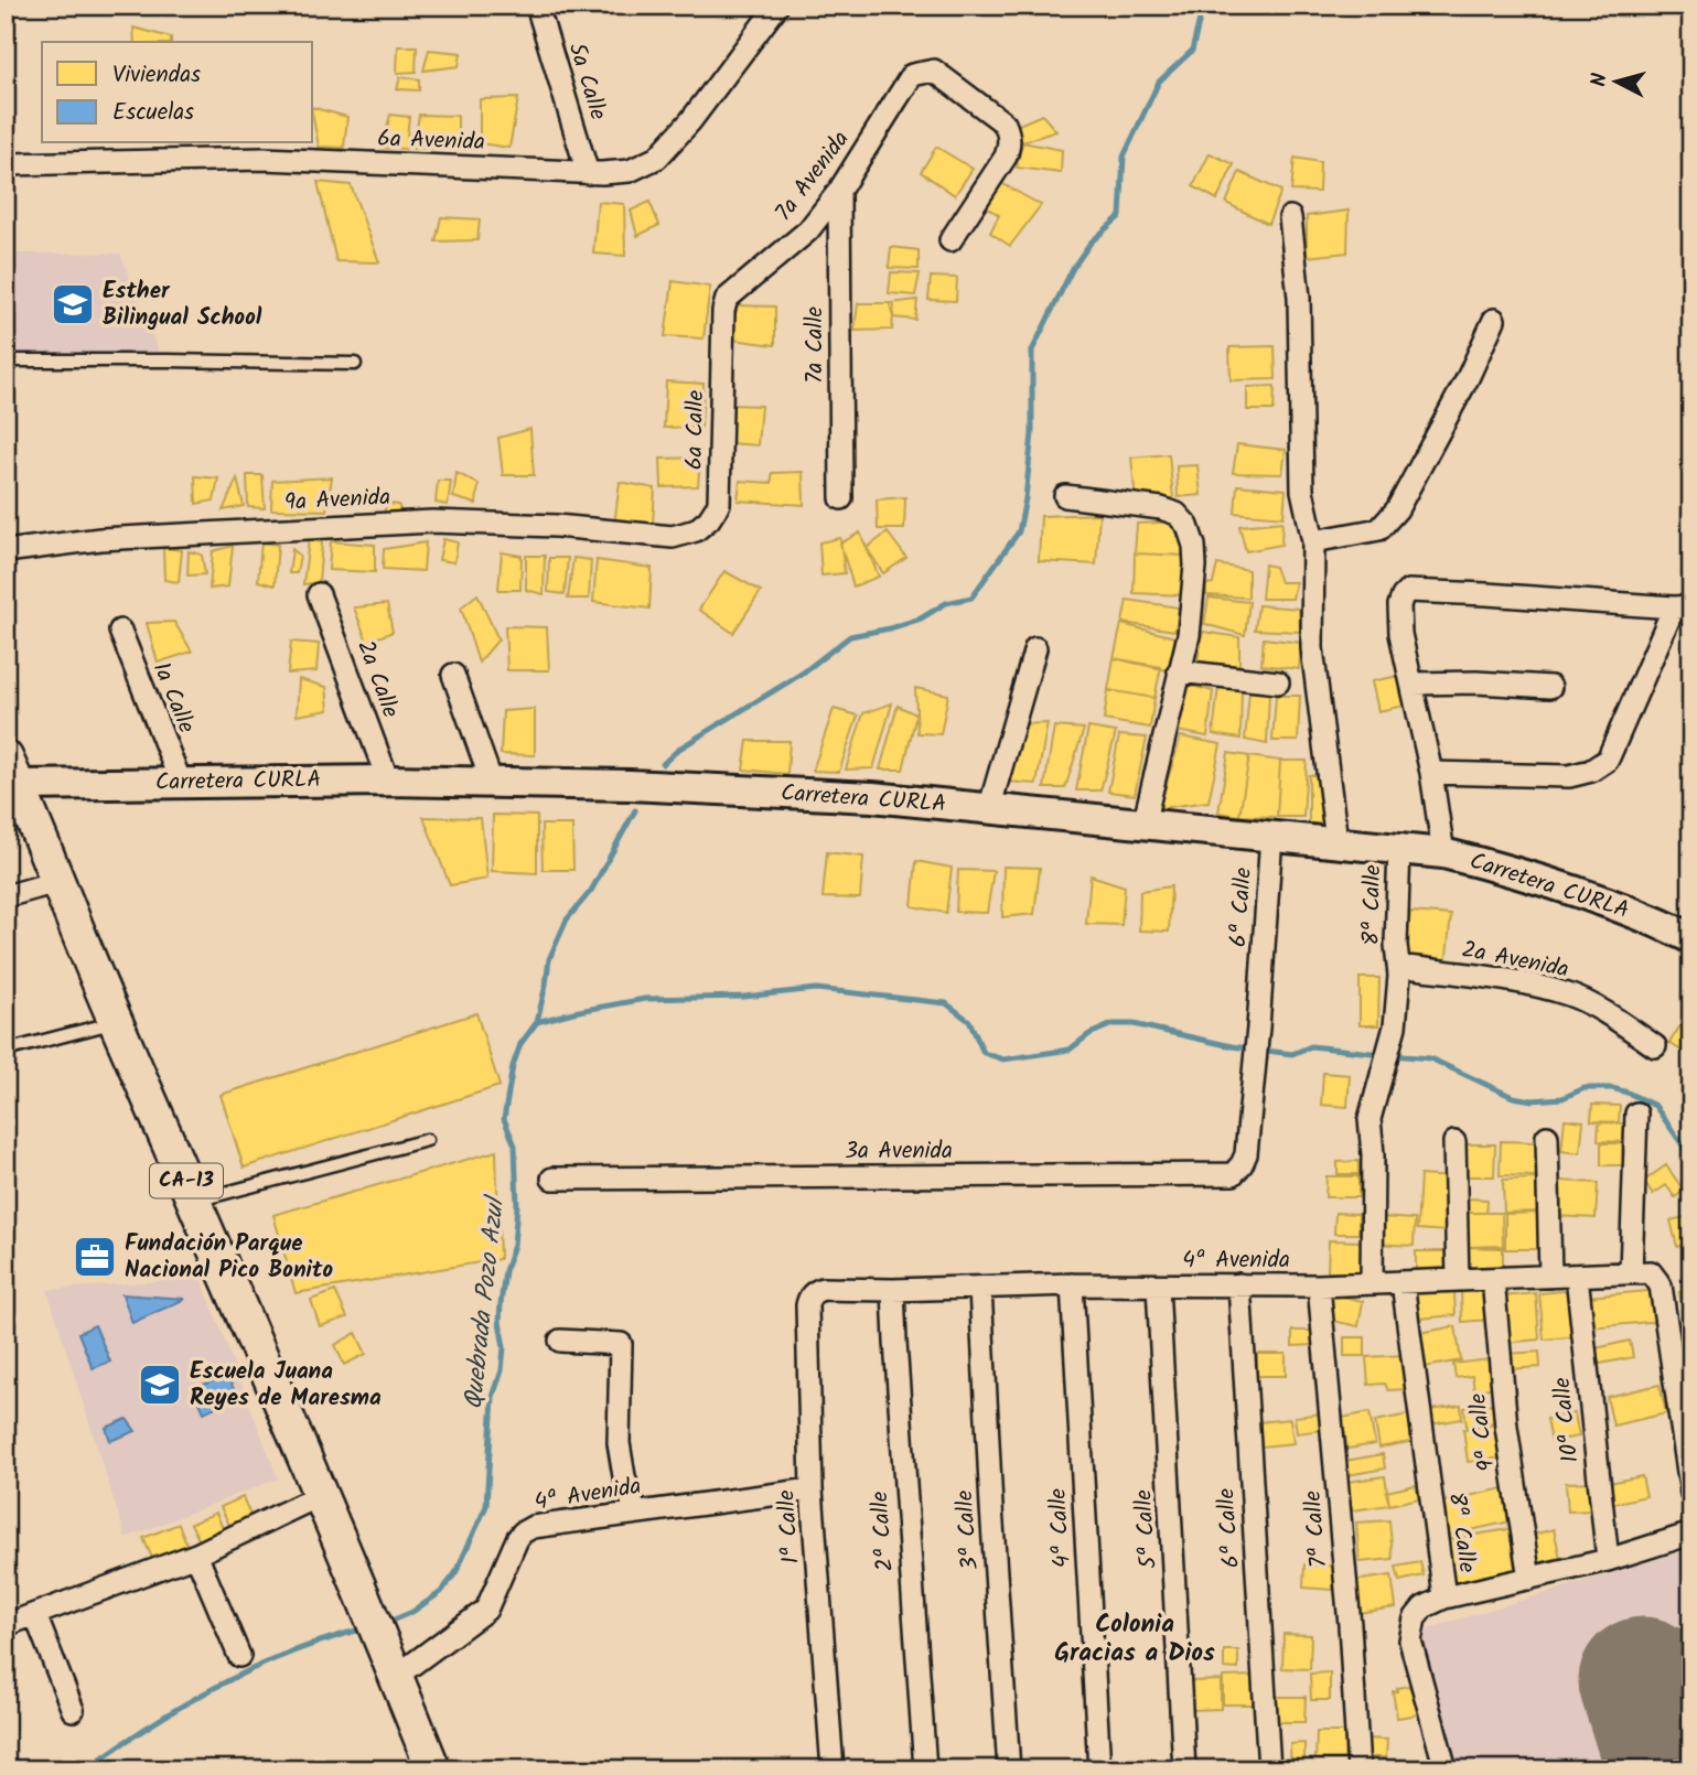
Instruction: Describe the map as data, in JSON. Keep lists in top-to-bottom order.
{
  "streets": {
    "main road": ["Carretera CURLA", "CA-13"],
    "street": [
      "5a Calle",
      "6a Avenida",
      "7a Avenida",
      "7a Calle",
      "6a Calle",
      "9a Avenida",
      "2a Calle",
      "1a Calle",
      "8ª Calle",
      "6ª Calle",
      "2a Avenida",
      "3a Avenida",
      "4ª Avenida",
      "10ª Calle",
      "9ª Calle",
      "1ª Calle",
      "4ª Calle",
      "5ª Calle",
      "7ª Calle",
      "3ª Calle",
      "2ª Calle"
    ]
  },
  "crossings": [
    ["5a Calle", "6a Avenida"],
    ["7a Avenida", "7a Calle"],
    ["7a Avenida", "6a Calle"],
    ["6a Calle", "9a Avenida"],
    ["2a Calle", "Carretera CURLA"],
    ["1a Calle", "Carretera CURLA"],
    ["Carretera CURLA", "8ª Calle"],
    ["Carretera CURLA", "6ª Calle"],
    ["Carretera CURLA", "CA-13"],
    ["8ª Calle", "2a Avenida"],
    ["8ª Calle", "4ª Avenida"],
    ["6ª Calle", "3a Avenida"],
    ["6ª Calle", "4ª Avenida"],
    ["CA-13", "4ª Avenida"],
    ["4ª Avenida", "10ª Calle"],
    ["4ª Avenida", "9ª Calle"],
    ["4ª Avenida", "1ª Calle"],
    ["4ª Avenida", "4ª Calle"],
    ["4ª Avenida", "5ª Calle"],
    ["4ª Avenida", "7ª Calle"],
    ["4ª Avenida", "3ª Calle"],
    ["4ª Avenida", "2ª Calle"]
  ],
  "districts": ["Colonia Gracias a Dios"],
  "water": ["Quebrada Pozo Azul"],
  "places": {
    "school or university": ["Esther Bilingual School", "Escuela Juana Reyes de Maresma"],
    "office": ["Fundación Parque Nacional Pico Bonito"]
  },
  "legend": ["Viviendas", "Escuelas"],
  "north": "left"
}
